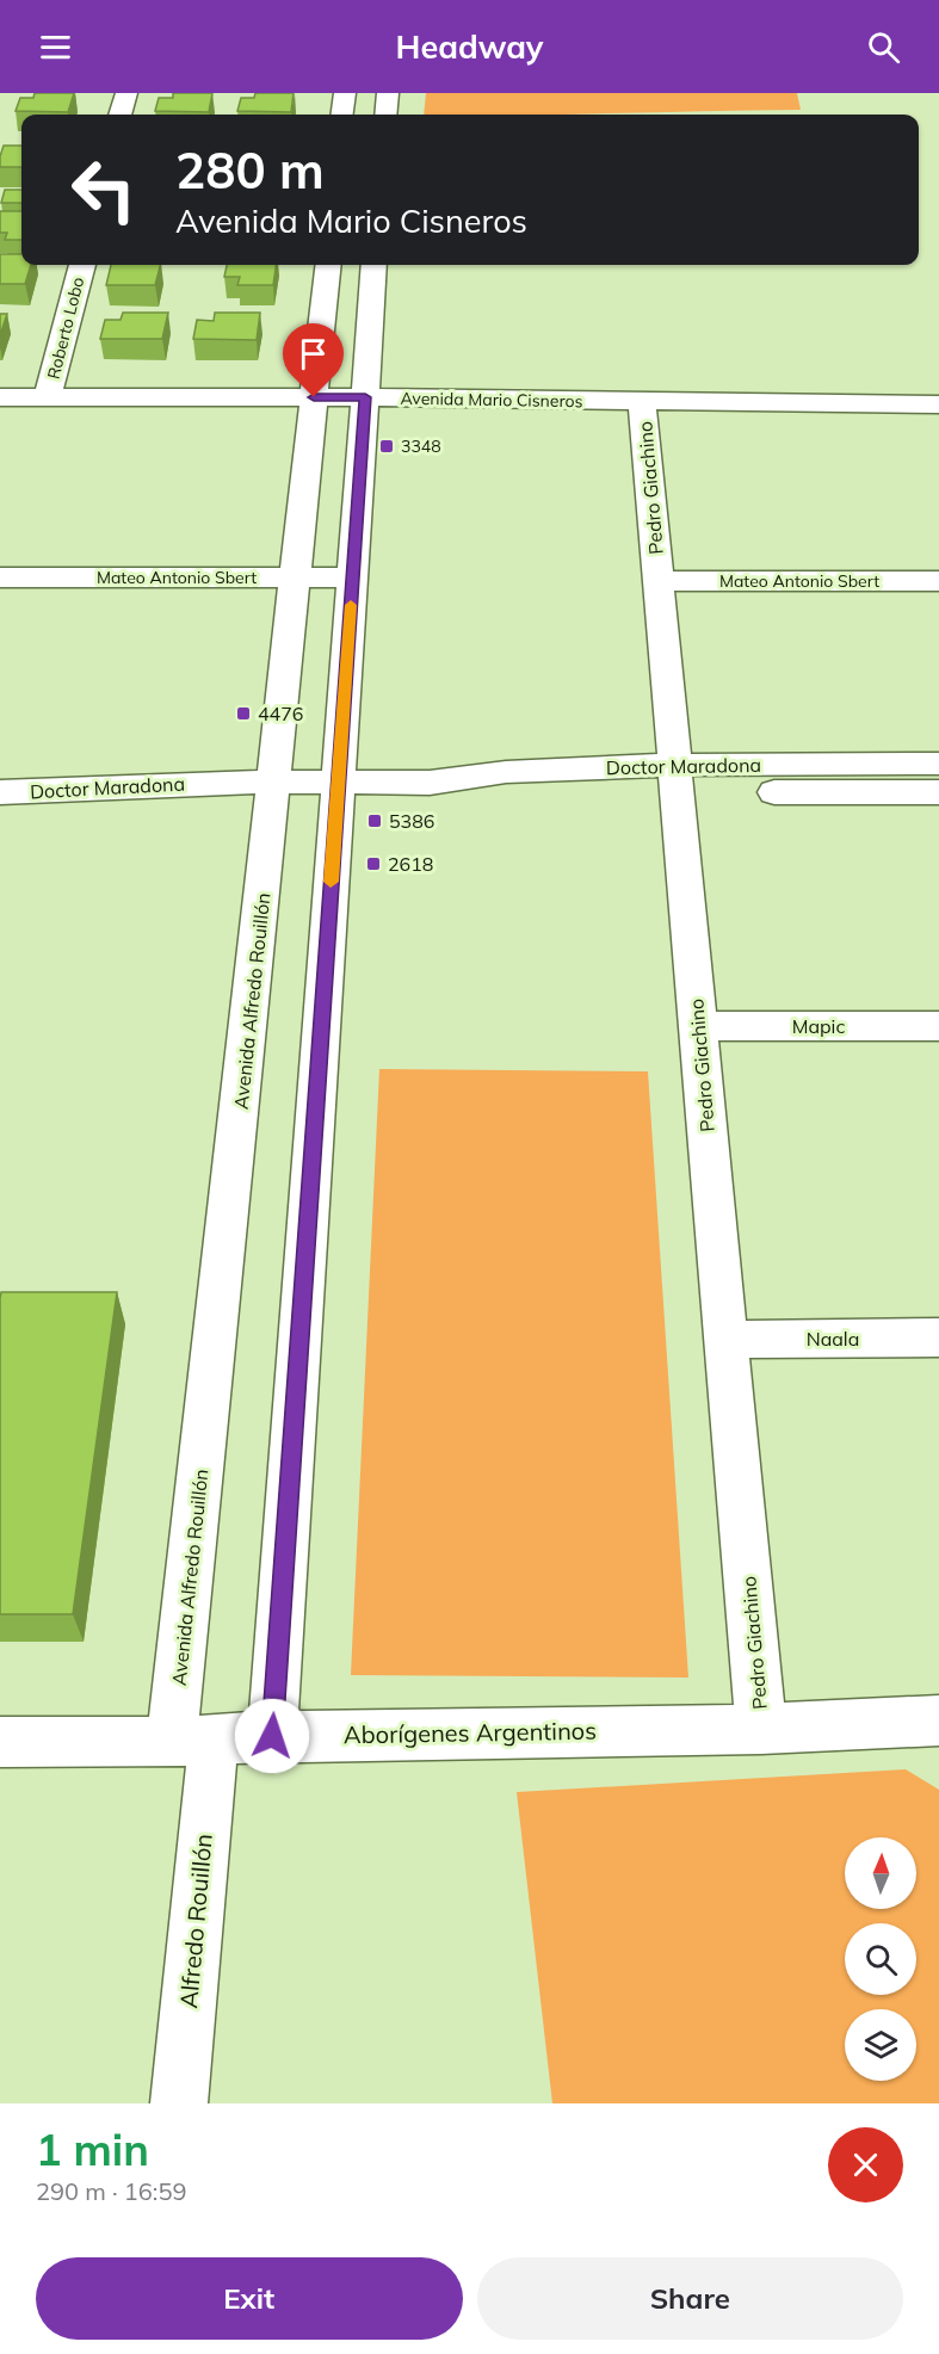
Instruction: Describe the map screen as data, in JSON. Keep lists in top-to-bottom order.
{
  "streets": {
    "street": [
      "Roberto Lobo",
      "Avenida Mario Cisneros",
      "Pedro Giachino",
      "Mateo Antonio Sbert",
      "Doctor Maradona",
      "Avenida Alfredo Rouillón",
      "Mapic",
      "Naala",
      "Aborígenes Argentinos",
      "Alfredo Rouillón"
    ]
  },
  "crossings": [
    ["Roberto Lobo", "Avenida Mario Cisneros"],
    ["Avenida Mario Cisneros", "Pedro Giachino"],
    ["Avenida Mario Cisneros", "Avenida Alfredo Rouillón"],
    ["Pedro Giachino", "Mateo Antonio Sbert"],
    ["Pedro Giachino", "Doctor Maradona"],
    ["Pedro Giachino", "Mapic"],
    ["Pedro Giachino", "Naala"],
    ["Pedro Giachino", "Aborígenes Argentinos"],
    ["Mateo Antonio Sbert", "Avenida Alfredo Rouillón"],
    ["Doctor Maradona", "Avenida Alfredo Rouillón"],
    ["Avenida Alfredo Rouillón", "Aborígenes Argentinos"],
    ["Avenida Alfredo Rouillón", "Alfredo Rouillón"],
    ["Aborígenes Argentinos", "Alfredo Rouillón"]
  ],
  "places": {
    "transit": [
      "3348",
      "4476",
      "5386",
      "2618"
    ]
  },
  "north": "top",
  "page": {
    "header": "Headway",
    "turn": ["280 m", "Avenida Mario Cisneros"],
    "heading": ["1 min", "290 m · 16:59"],
    "buttons": ["Exit", "Share"]
  }
}
